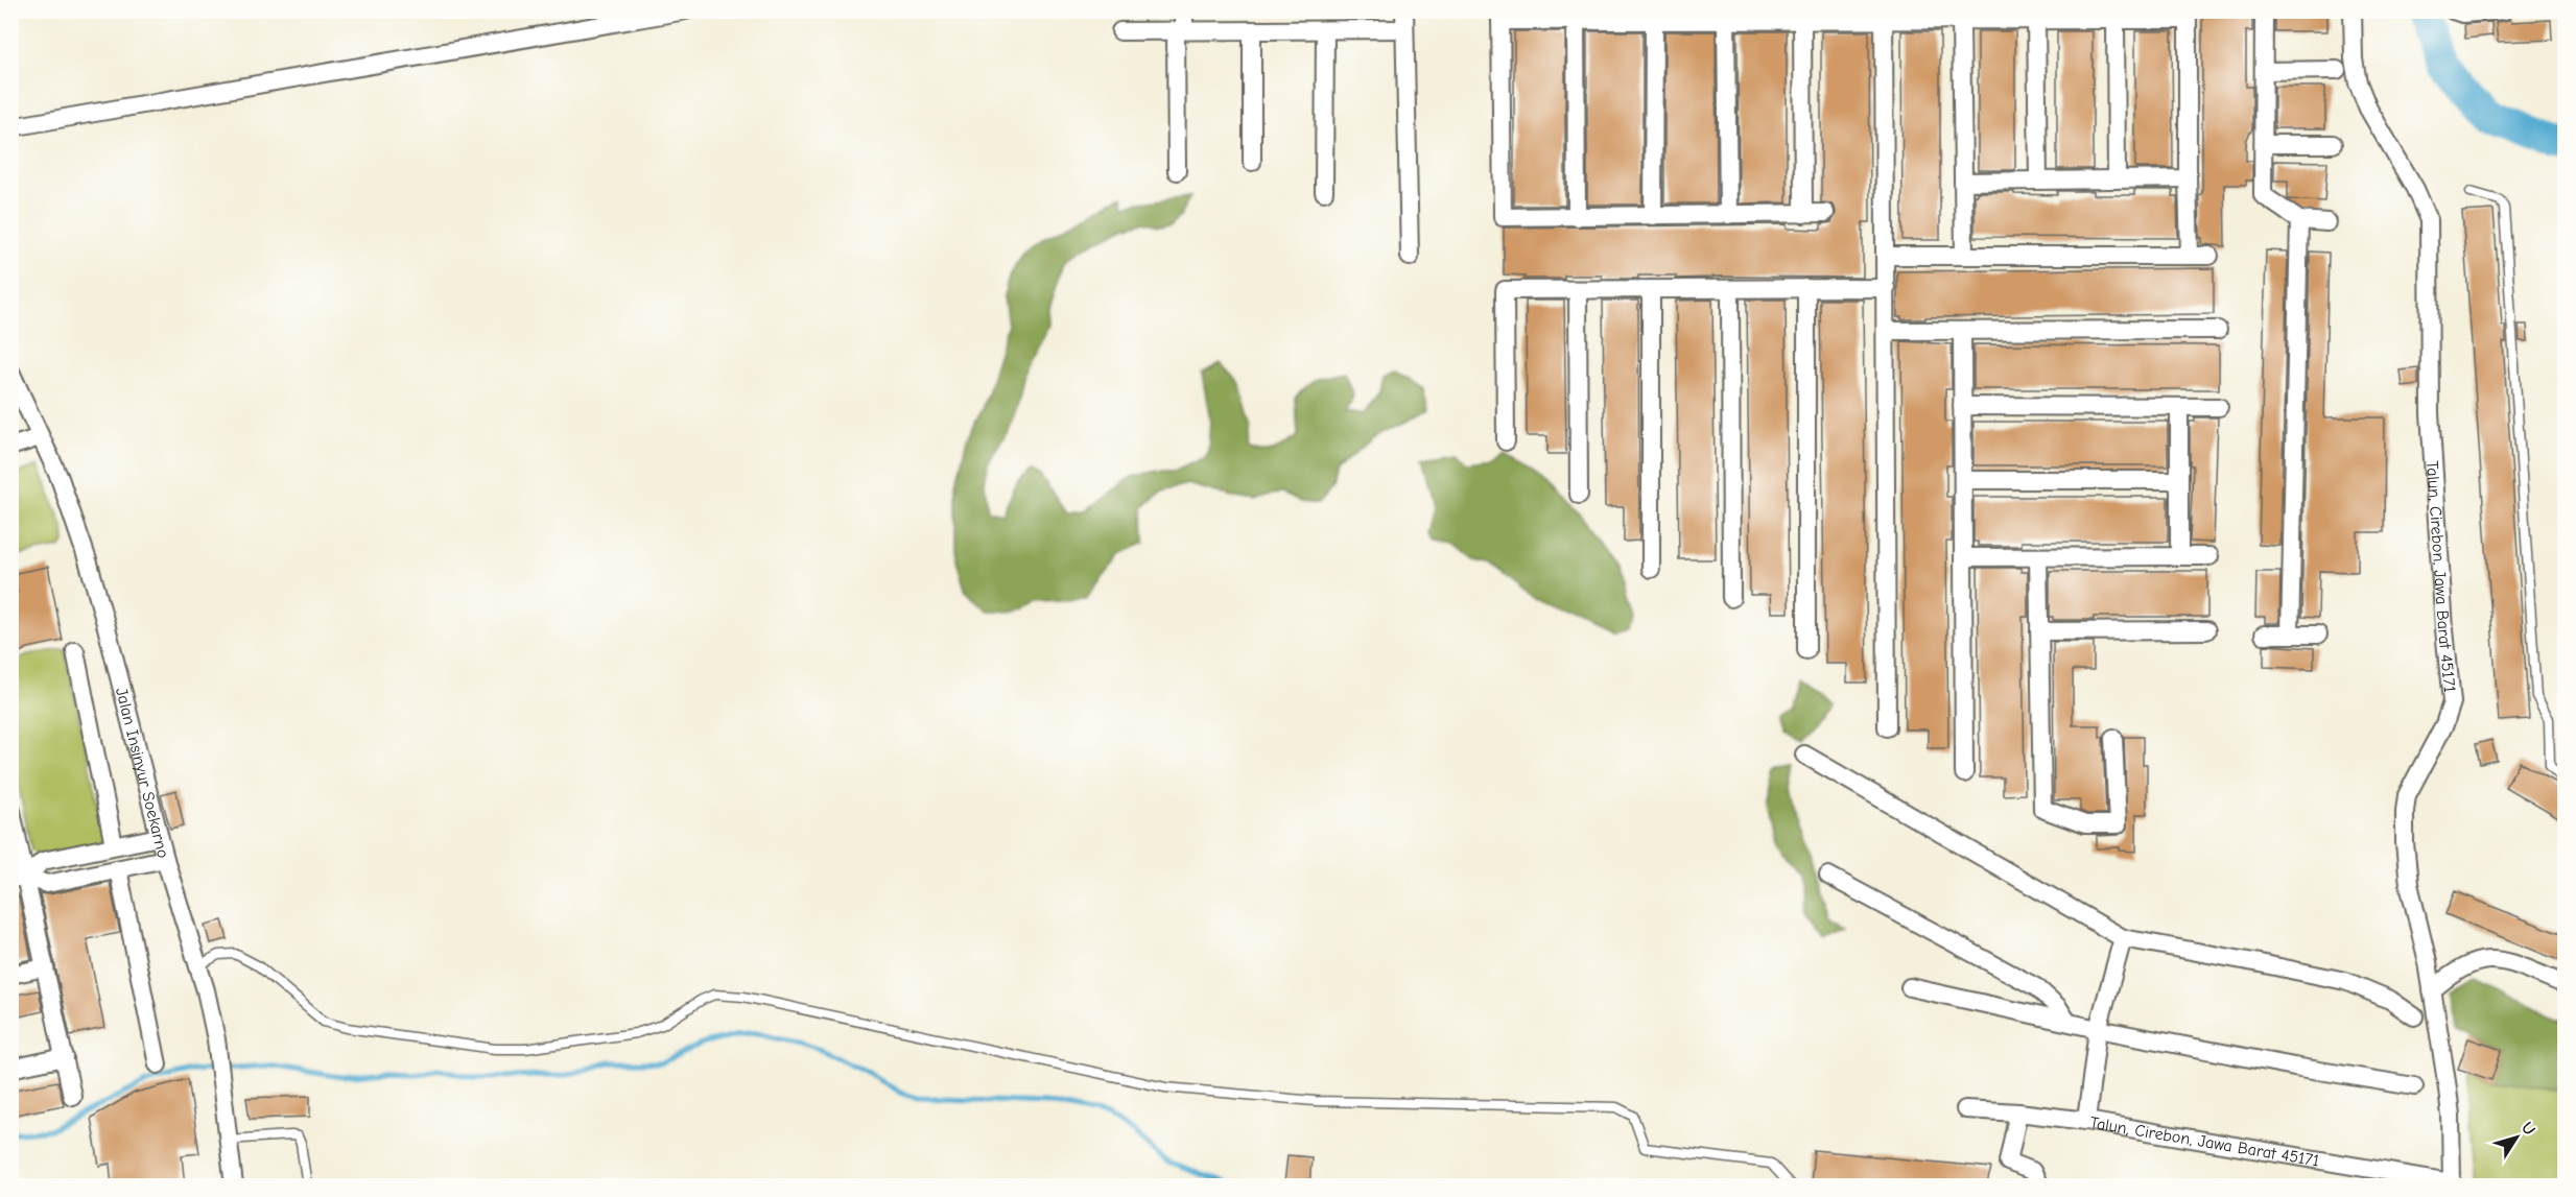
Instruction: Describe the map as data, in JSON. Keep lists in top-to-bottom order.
{
  "streets": {
    "street": ["Talun, Cirebon, Jawa Barat 45171", "Jalan Insinyur Soekarno"]
  },
  "north": "top right"
}
